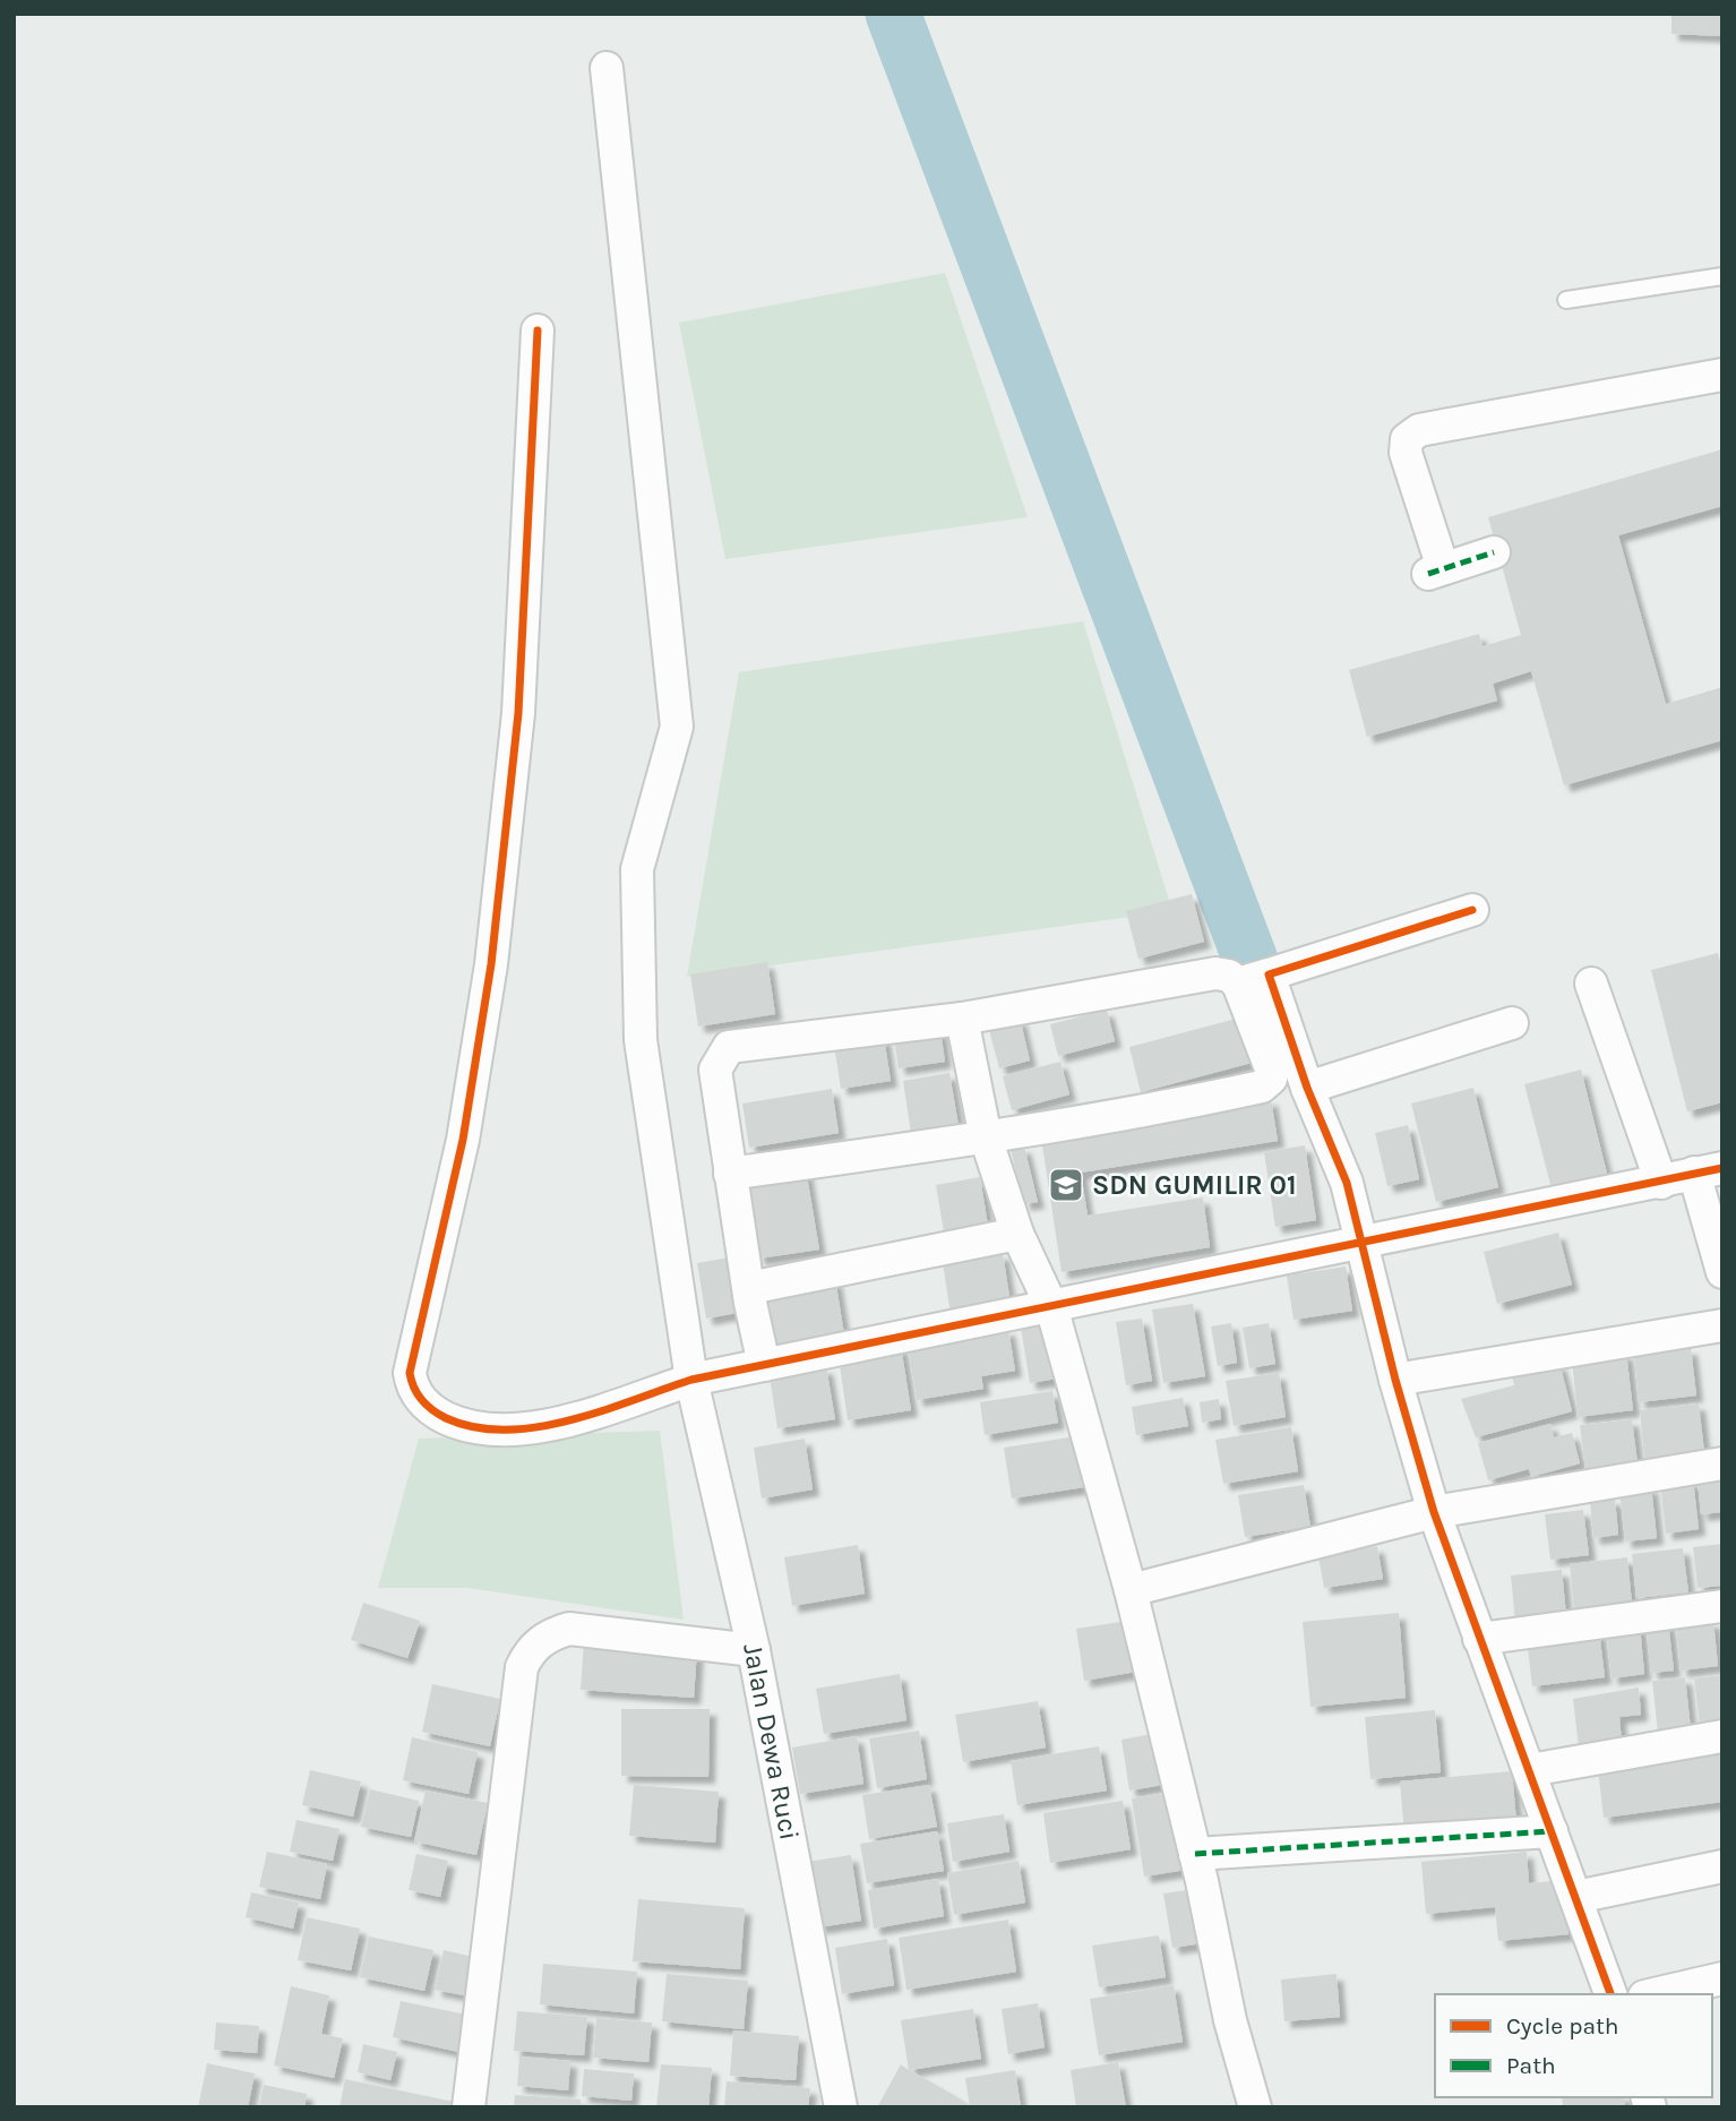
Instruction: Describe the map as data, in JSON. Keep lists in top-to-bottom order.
{
  "streets": {
    "street": ["Jalan Dewa Ruci"]
  },
  "places": {
    "school or university": ["SDN GUMILIR 01"]
  },
  "legend": ["Cycle path", "Path"]
}
